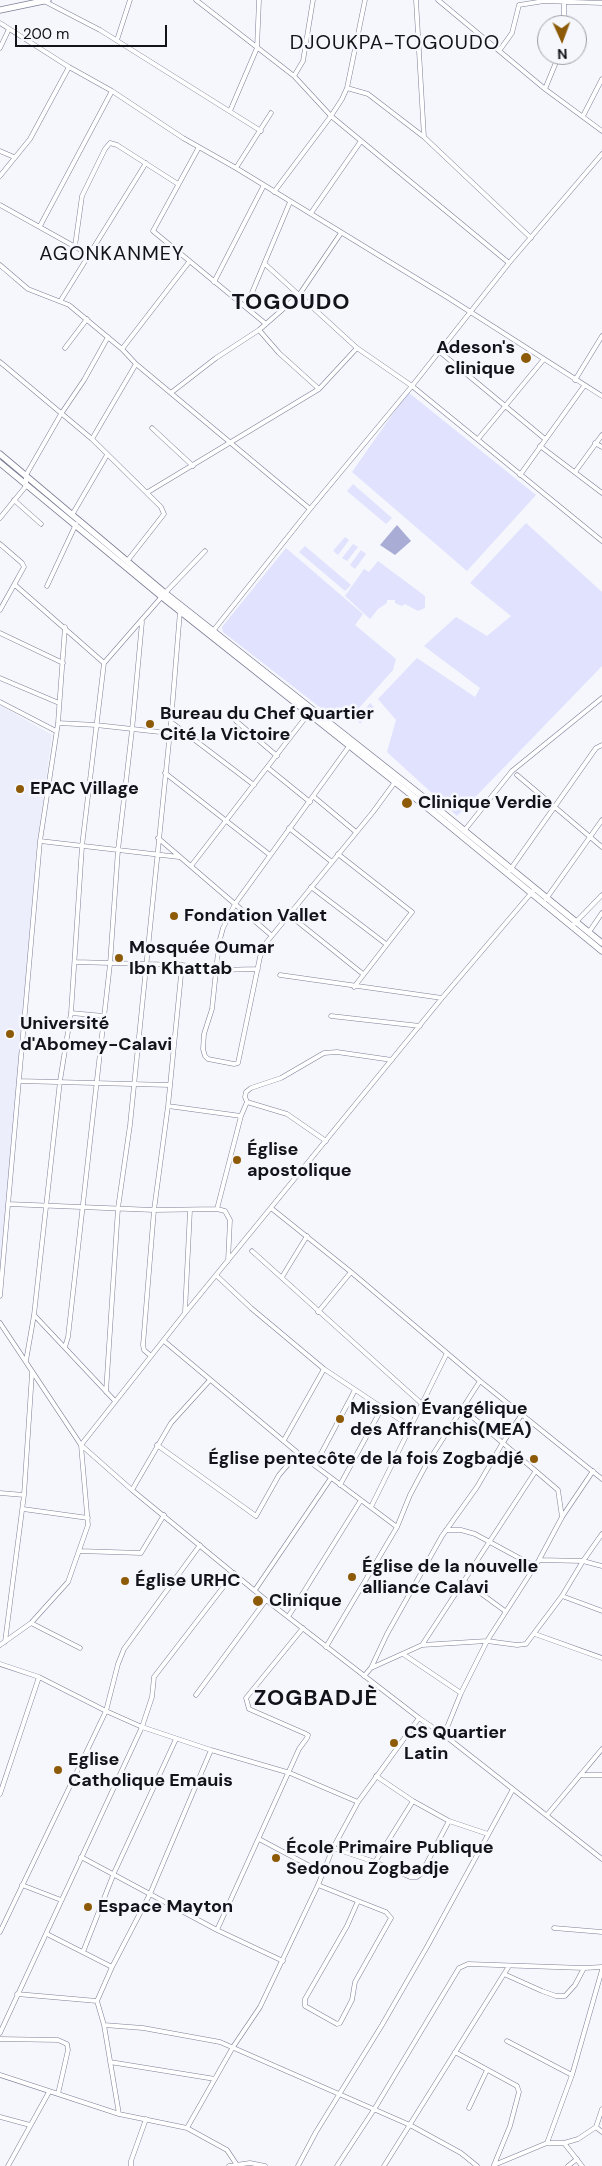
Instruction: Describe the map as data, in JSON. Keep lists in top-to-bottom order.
{
  "districts": [
    "DJOUKPA-TOGOUDO",
    "AGONKANMEY",
    "TOGOUDO",
    "ZOGBADJÈ"
  ],
  "places": [
    "Adeson's clinique",
    "Bureau du Chef Quartier Cité la Victoire",
    "EPAC Village",
    "Clinique Verdie",
    "Fondation Vallet",
    "Mosquée Oumar Ibn Khattab",
    "Université d'Abomey-Calavi",
    "Église apostolique",
    "Mission Évangélique des Affranchis(MEA)",
    "Église pentecôte de la fois Zogbadjé",
    "Église de la nouvelle alliance Calavi",
    "Église URHC",
    "Clinique",
    "CS Quartier Latin",
    "Eglise Catholique Emauis",
    "École Primaire Publique Sedonou Zogbadje",
    "Espace Mayton"
  ],
  "scale_bar": "200 m",
  "north": "bottom"
}
